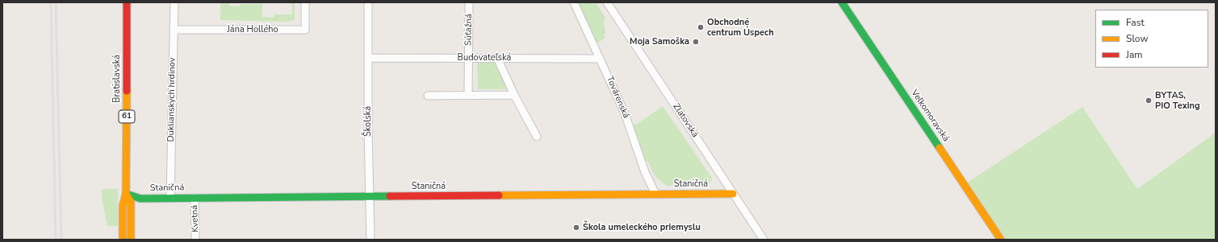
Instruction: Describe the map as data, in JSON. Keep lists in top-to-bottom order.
{
  "streets": {
    "street": [
      "Jána Hollého",
      "Súťažná",
      "Budovateľská",
      "Bratislavská",
      "Továrenská",
      "Duklianskych hrdinov",
      "Veľkomoravská",
      "61",
      "Zlatovská",
      "Školská",
      "Staničná",
      "Kvetná"
    ]
  },
  "crossings": [
    ["Jána Hollého", "Duklianskych hrdinov"],
    ["Súťažná", "Budovateľská"],
    ["Budovateľská", "Továrenská"],
    ["Budovateľská", "Školská"],
    ["Bratislavská", "Staničná"],
    ["Továrenská", "Staničná"],
    ["Duklianskych hrdinov", "Staničná"],
    ["Zlatovská", "Staničná"],
    ["Školská", "Staničná"],
    ["Staničná", "Kvetná"]
  ],
  "places": [
    "Obchodné centrum Úspech",
    "Moja Samoška",
    "BYTAS, PIO Texing",
    "Škola umeleckého priemyslu"
  ],
  "legend": ["Fast", "Slow", "Jam"]
}
